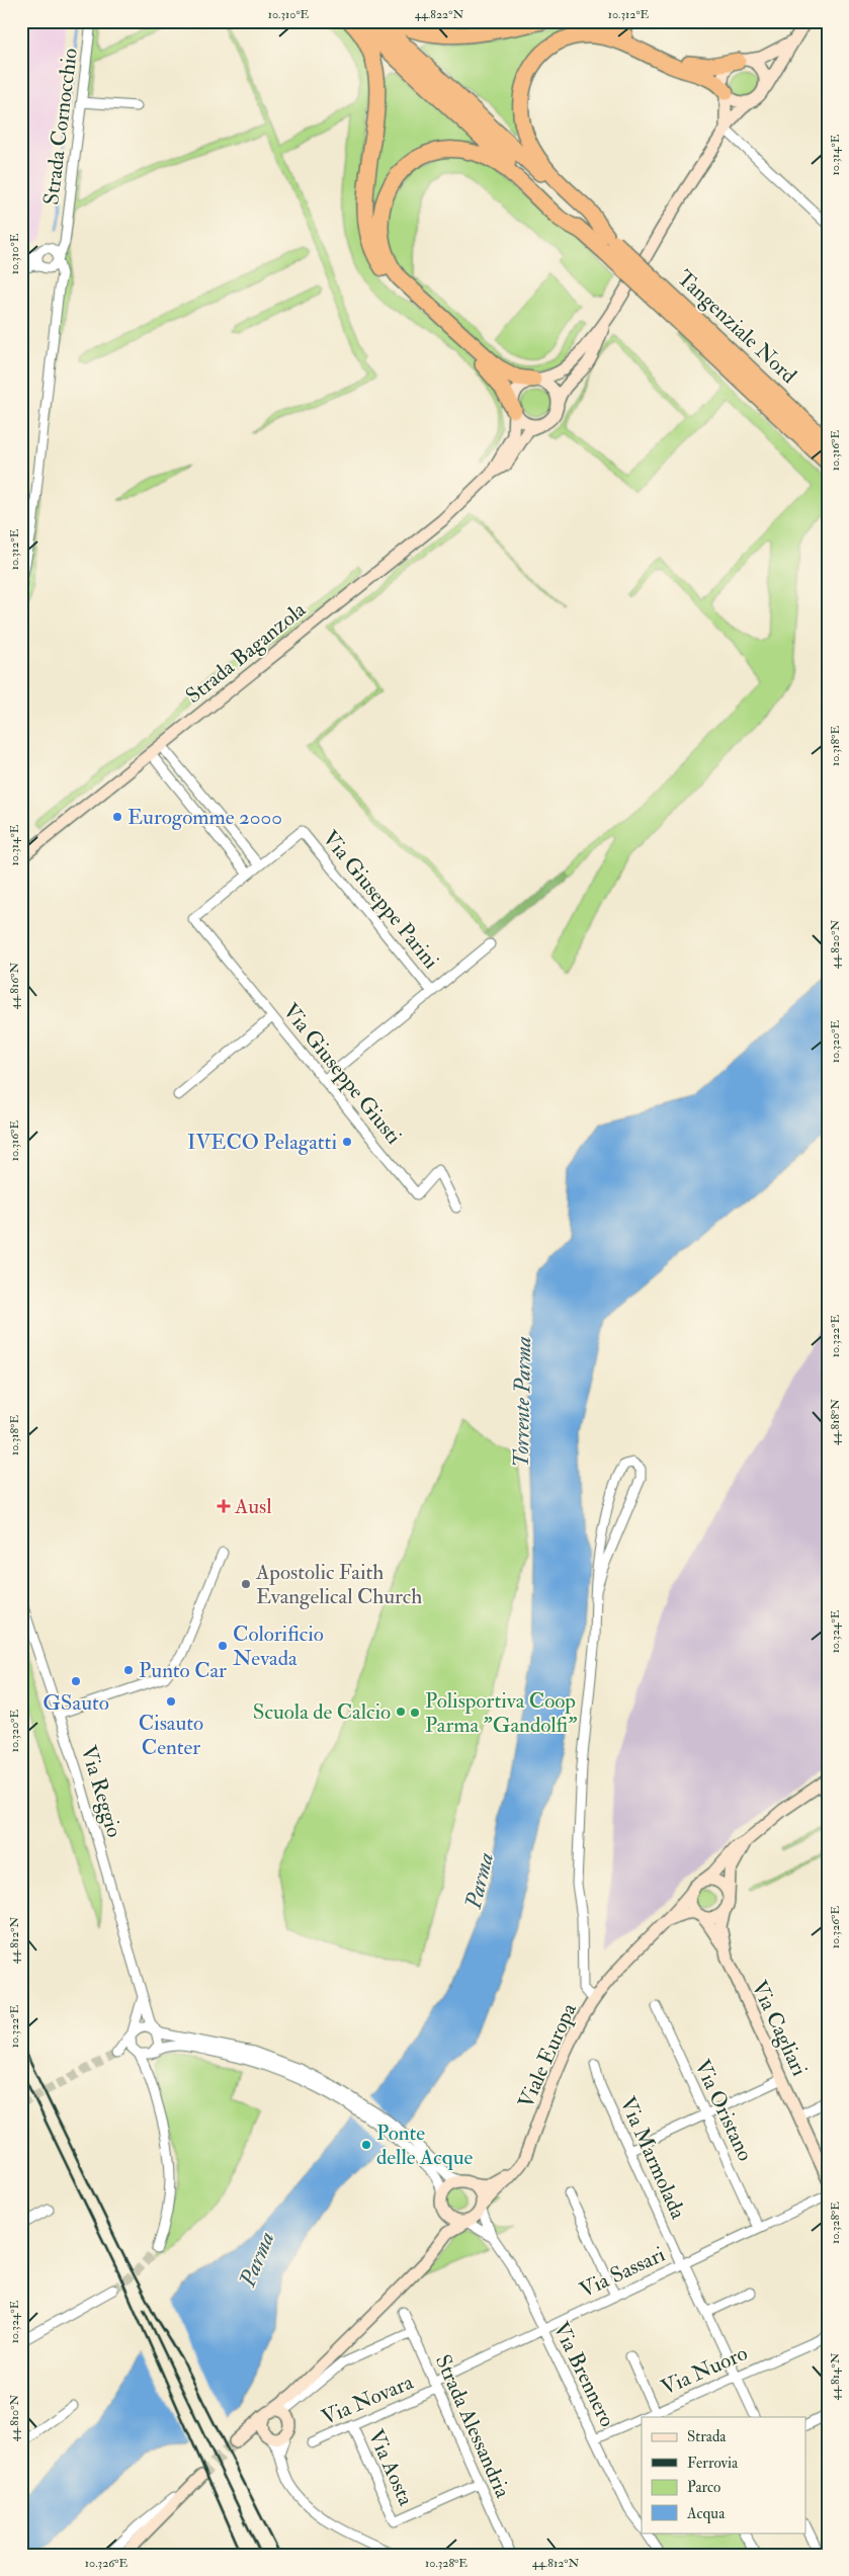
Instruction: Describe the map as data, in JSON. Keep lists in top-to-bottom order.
{
  "streets": {
    "highway": ["Tangenziale Nord"],
    "main road": ["Strada Baganzola", "Via Cagliari", "Viale Europa"],
    "street": [
      "Strada Cornocchio",
      "Via Giuseppe Parini",
      "Via Giuseppe Giusti",
      "Via Reggio",
      "Via Oristano",
      "Via Marmolada",
      "Via Sassari",
      "Via Nuoro",
      "Via Brennero",
      "Via Novara",
      "Strada Alessandria",
      "Via Aosta"
    ]
  },
  "crossings": [
    ["Via Cagliari", "Viale Europa"],
    ["Viale Europa", "Via Brennero"],
    ["Via Oristano", "Via Sassari"],
    ["Via Marmolada", "Via Sassari"],
    ["Via Marmolada", "Via Nuoro"],
    ["Via Sassari", "Via Brennero"],
    ["Via Sassari", "Via Novara"],
    ["Via Sassari", "Strada Alessandria"],
    ["Via Nuoro", "Via Brennero"],
    ["Via Novara", "Strada Alessandria"],
    ["Via Novara", "Via Aosta"],
    ["Strada Alessandria", "Via Aosta"]
  ],
  "water": ["Torrente Parma", "Parma"],
  "places": {
    "other": [
      "Eurogomme 2000",
      "IVECO Pelagatti",
      "Apostolic Faith Evangelical Church",
      "Colorificio Nevada",
      "Punto Car",
      "GSauto",
      "Cisauto Center",
      "Scuola de Calcio",
      "Polisportiva Coop Parma \"Gandolfi\"",
      "Ponte delle Acque"
    ],
    "health": ["Ausl"]
  },
  "legend": [
    "Strada",
    "Ferrovia",
    "Parco",
    "Acqua"
  ],
  "coordinates": [
    "10.310°E",
    "44.822°N",
    "10.312°E",
    "10.314°E",
    "10.316°E",
    "10.318°E",
    "44.820°N",
    "44.816°N",
    "10.320°E",
    "10.322°E",
    "44.818°N",
    "10.324°E",
    "10.326°E",
    "44.812°N",
    "10.328°E",
    "44.814°N",
    "44.810°N"
  ]
}
